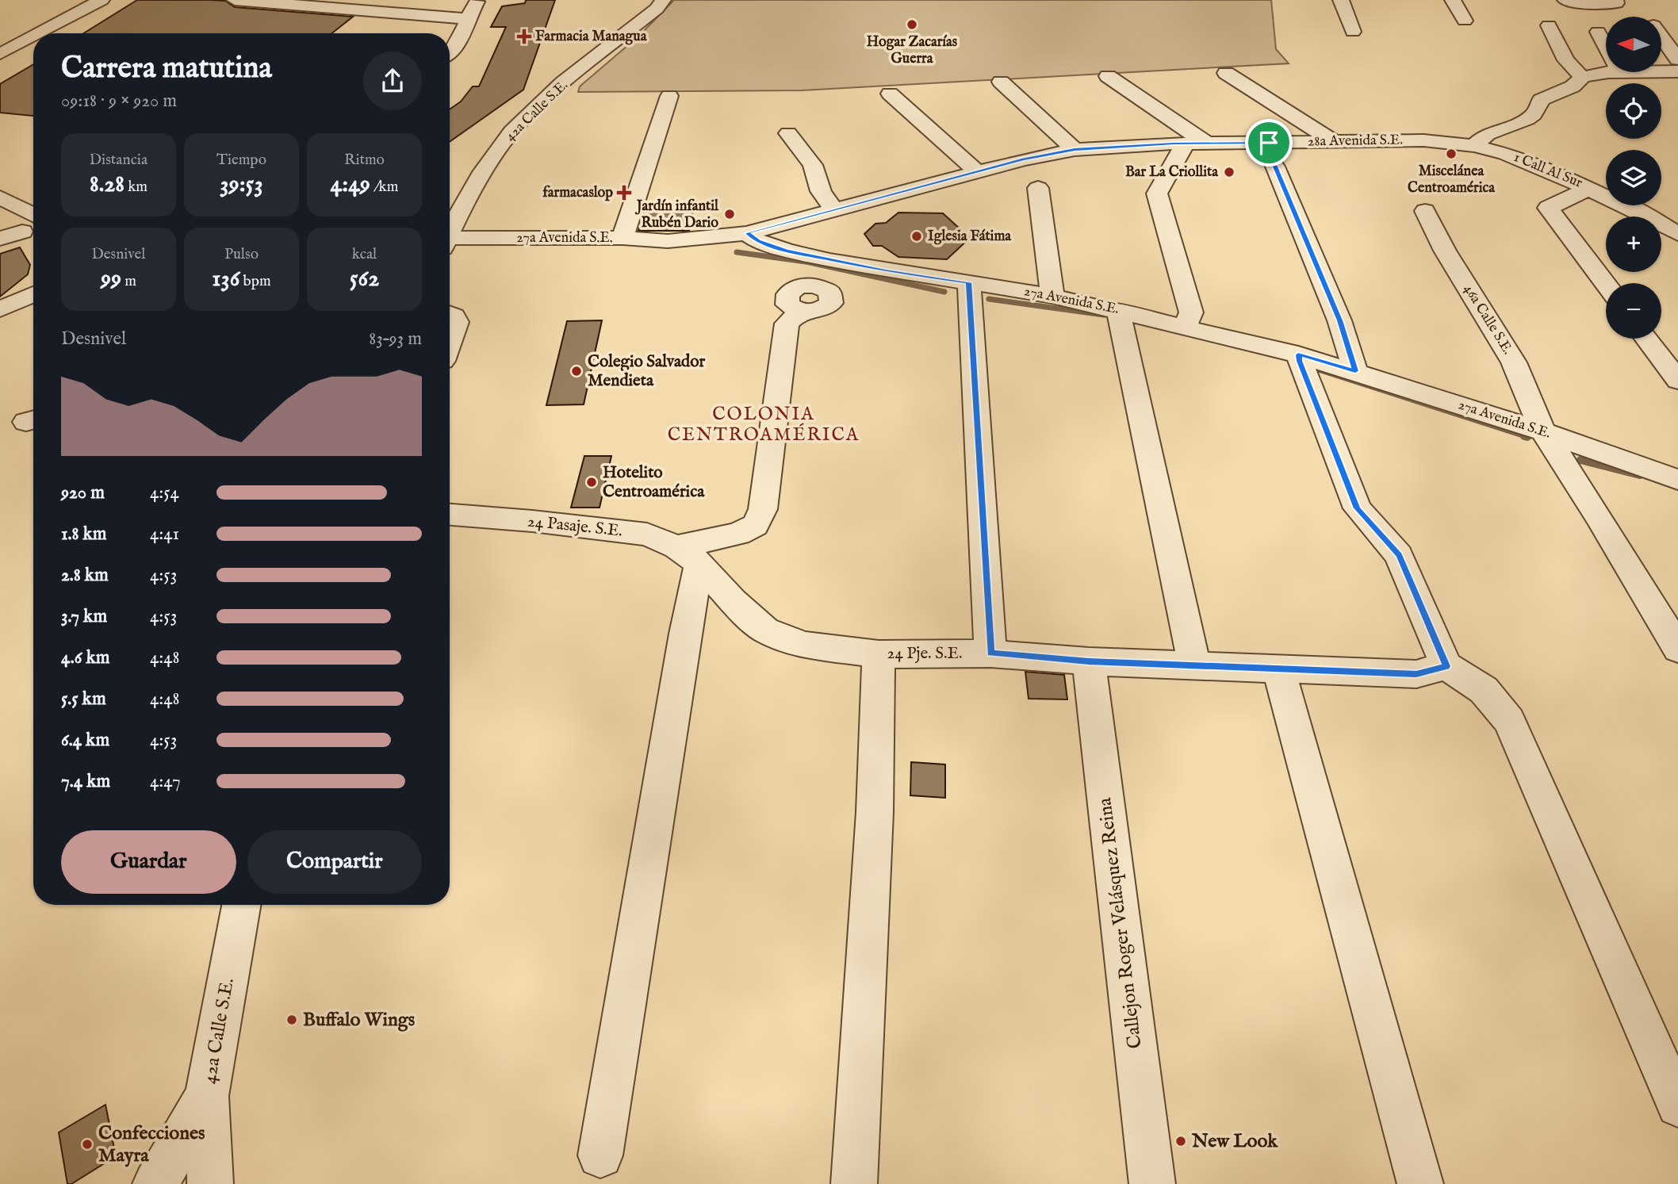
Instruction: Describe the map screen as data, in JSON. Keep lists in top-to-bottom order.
{
  "streets": {
    "street": [
      "42a Calle S.E.",
      "28a Avenida S.E.",
      "1 Call Al Sur",
      "27a Avenida S.E.",
      "46a Calle S.E.",
      "24 Pasaje. S.E.",
      "24 Pje. S.E.",
      "Callejon Roger Velásquez Reina"
    ]
  },
  "crossings": [
    ["28a Avenida S.E.", "1 Call Al Sur"],
    ["28a Avenida S.E.", "27a Avenida S.E."],
    ["27a Avenida S.E.", "46a Calle S.E."],
    ["24 Pasaje. S.E.", "24 Pje. S.E."],
    ["24 Pje. S.E.", "Callejon Roger Velásquez Reina"]
  ],
  "districts": ["COLONIA CENTROAMÉRICA"],
  "places": {
    "other": [
      "Hogar Zacarías Guerra",
      "Miscelánea Centroamérica",
      "Bar La Criollita",
      "Jardín infantil Rubén Dario",
      "Iglesia Fátima",
      "Colegio Salvador Mendieta",
      "Hotelito Centroamérica",
      "Buffalo Wings",
      "New Look",
      "Confecciones Mayra"
    ],
    "health": ["Farmacia Managua", "farmacaslop"]
  },
  "north": "left",
  "page": {
    "map_buttons": ["+", "−"],
    "heading": ["Carrera matutina", "09:18 · 9 × 920 m"],
    "stats": [
      ["Distancia", "8.28 km"],
      ["Tiempo", "39:53"],
      ["Ritmo", "4:49 /km"],
      ["Desnivel", "99 m"],
      ["Pulso", "136 bpm"],
      ["kcal", "562"]
    ],
    "chart": ["Desnivel", "83–93 m"],
    "list": [
      {
        "name": "920 m",
        "note": "4:54"
      },
      {
        "name": "1.8 km",
        "note": "4:41"
      },
      {
        "name": "2.8 km",
        "note": "4:53"
      },
      {
        "name": "3.7 km",
        "note": "4:53"
      },
      {
        "name": "4.6 km",
        "note": "4:48"
      },
      {
        "name": "5.5 km",
        "note": "4:48"
      },
      {
        "name": "6.4 km",
        "note": "4:53"
      },
      {
        "name": "7.4 km",
        "note": "4:47"
      }
    ],
    "buttons": ["Guardar", "Compartir"]
  }
}
